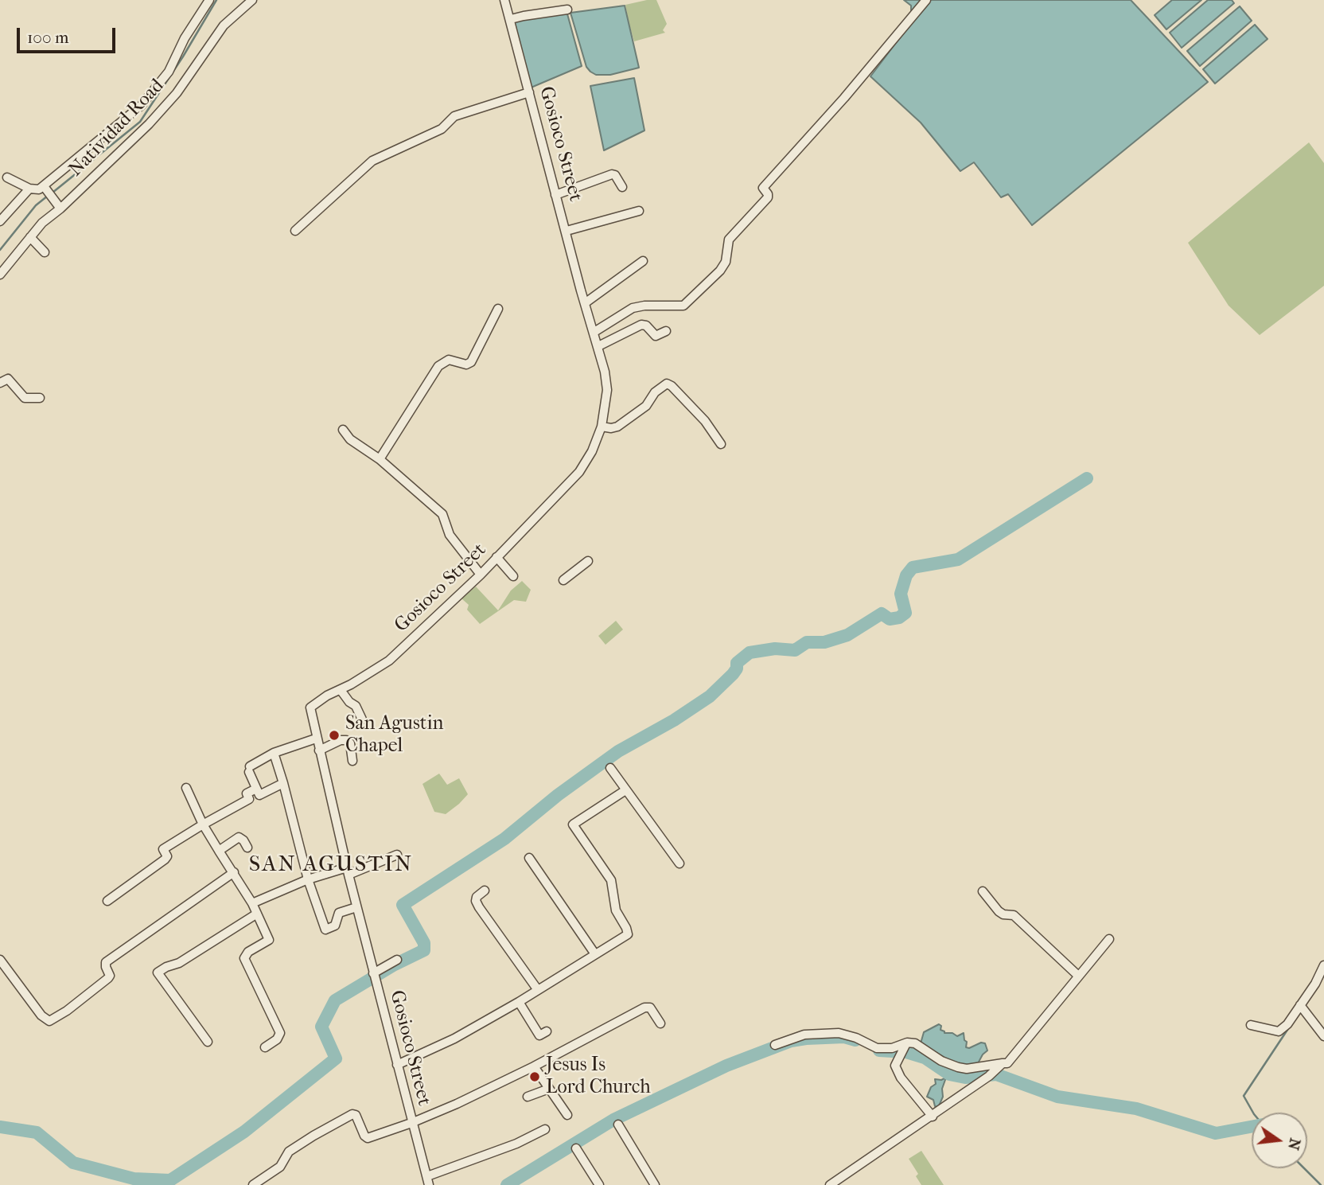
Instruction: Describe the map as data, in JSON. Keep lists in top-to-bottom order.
{
  "streets": {
    "street": ["Natividad Road", "Gosioco Street"]
  },
  "districts": ["SAN AGUSTIN"],
  "places": ["San Agustin Chapel", "Jesus Is Lord Church"],
  "scale_bar": "100 m",
  "north": "right"
}
